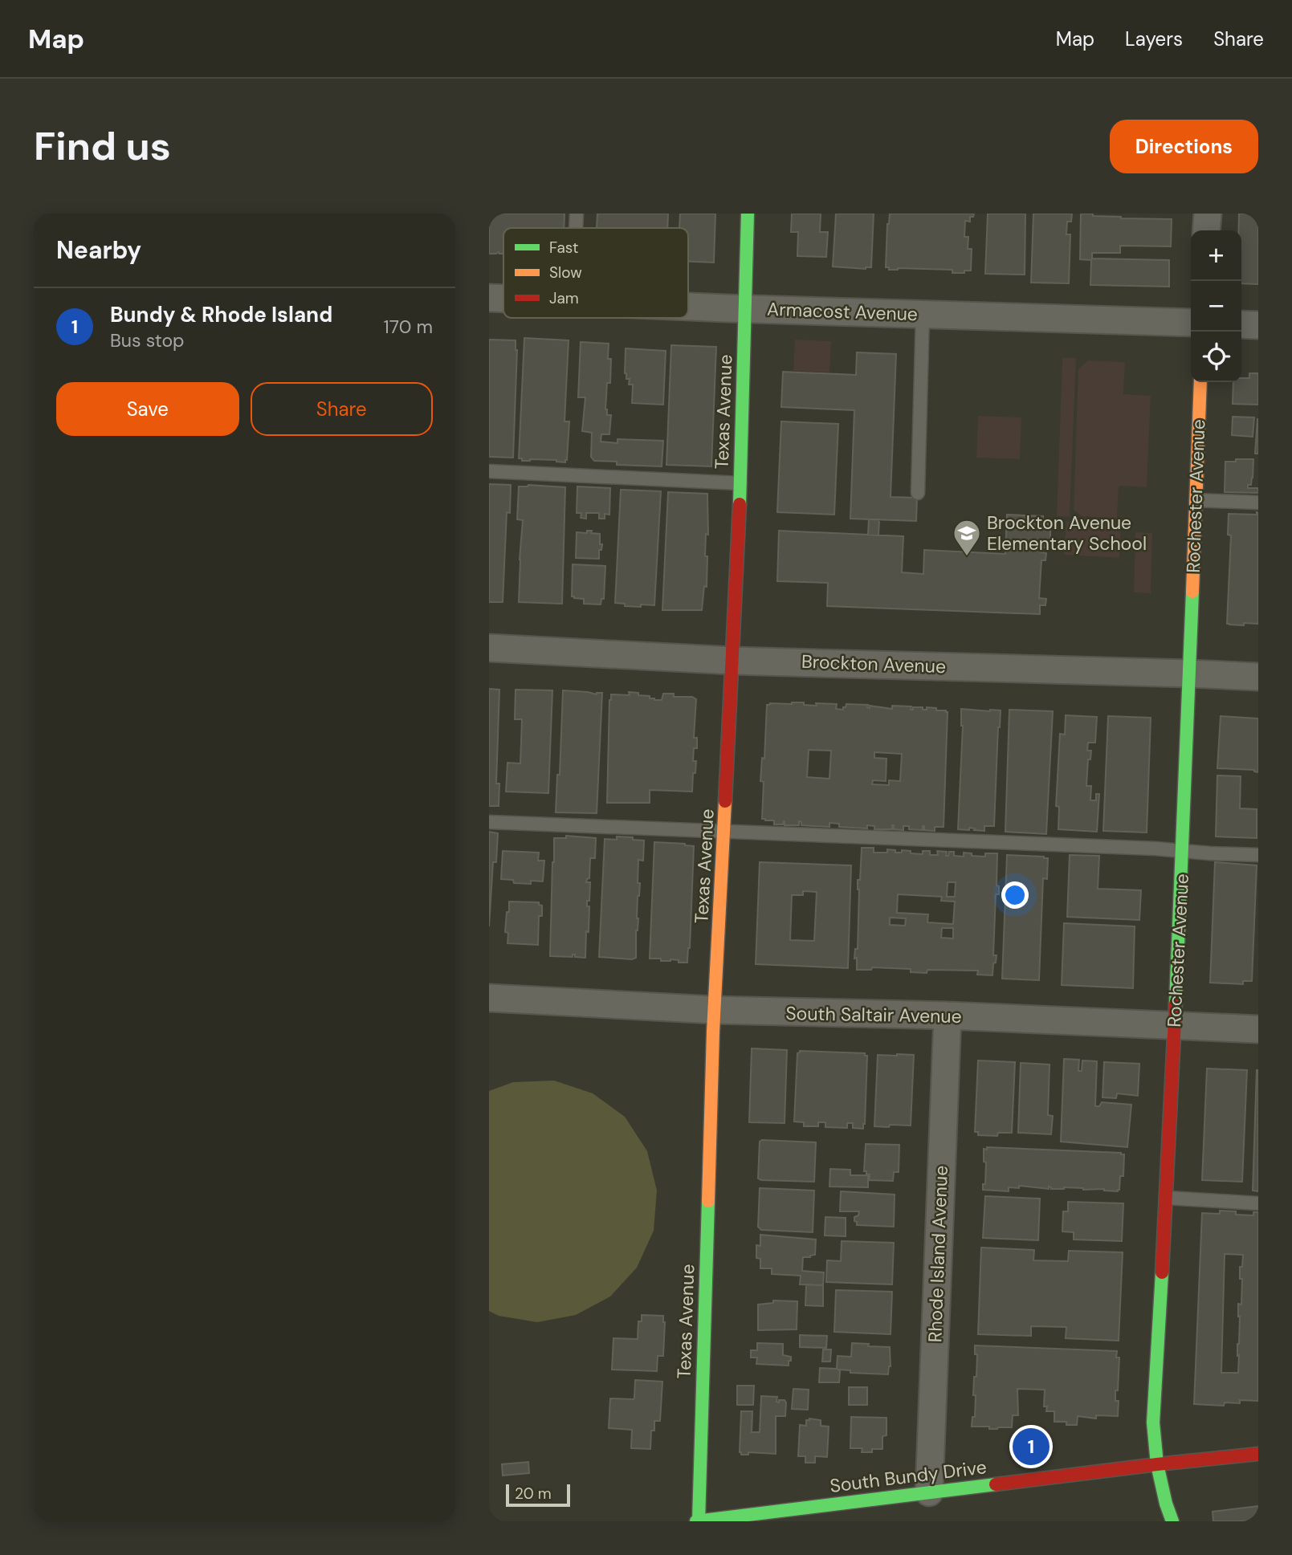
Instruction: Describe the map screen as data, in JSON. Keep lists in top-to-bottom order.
{
  "streets": {
    "street": [
      "Armacost Avenue",
      "Texas Avenue",
      "Rochester Avenue",
      "Brockton Avenue",
      "South Saltair Avenue",
      "Rhode Island Avenue",
      "South Bundy Drive"
    ]
  },
  "crossings": [
    ["Armacost Avenue", "Texas Avenue"],
    ["Texas Avenue", "Brockton Avenue"],
    ["Texas Avenue", "South Saltair Avenue"],
    ["Texas Avenue", "South Bundy Drive"],
    ["Rochester Avenue", "Brockton Avenue"],
    ["Rochester Avenue", "South Saltair Avenue"],
    ["Rochester Avenue", "South Bundy Drive"],
    ["South Saltair Avenue", "Rhode Island Avenue"],
    ["Rhode Island Avenue", "South Bundy Drive"]
  ],
  "places": {
    "school or university": ["Brockton Avenue Elementary School"]
  },
  "legend": ["Fast", "Slow", "Jam"],
  "scale_bar": "20 m",
  "page": {
    "header": "Map",
    "nav": ["Map", "Layers", "Share"],
    "buttons": [
      "Directions",
      ["Save", "Share"]
    ],
    "title": "Find us",
    "heading": "Nearby",
    "map_buttons": ["+", "−"],
    "list": [
      {
        "mark": "1",
        "name": "Bundy & Rhode Island",
        "note": "Bus stop",
        "value": "170 m"
      }
    ],
    "pins": "1",
    "scale": "20 m"
  }
}
